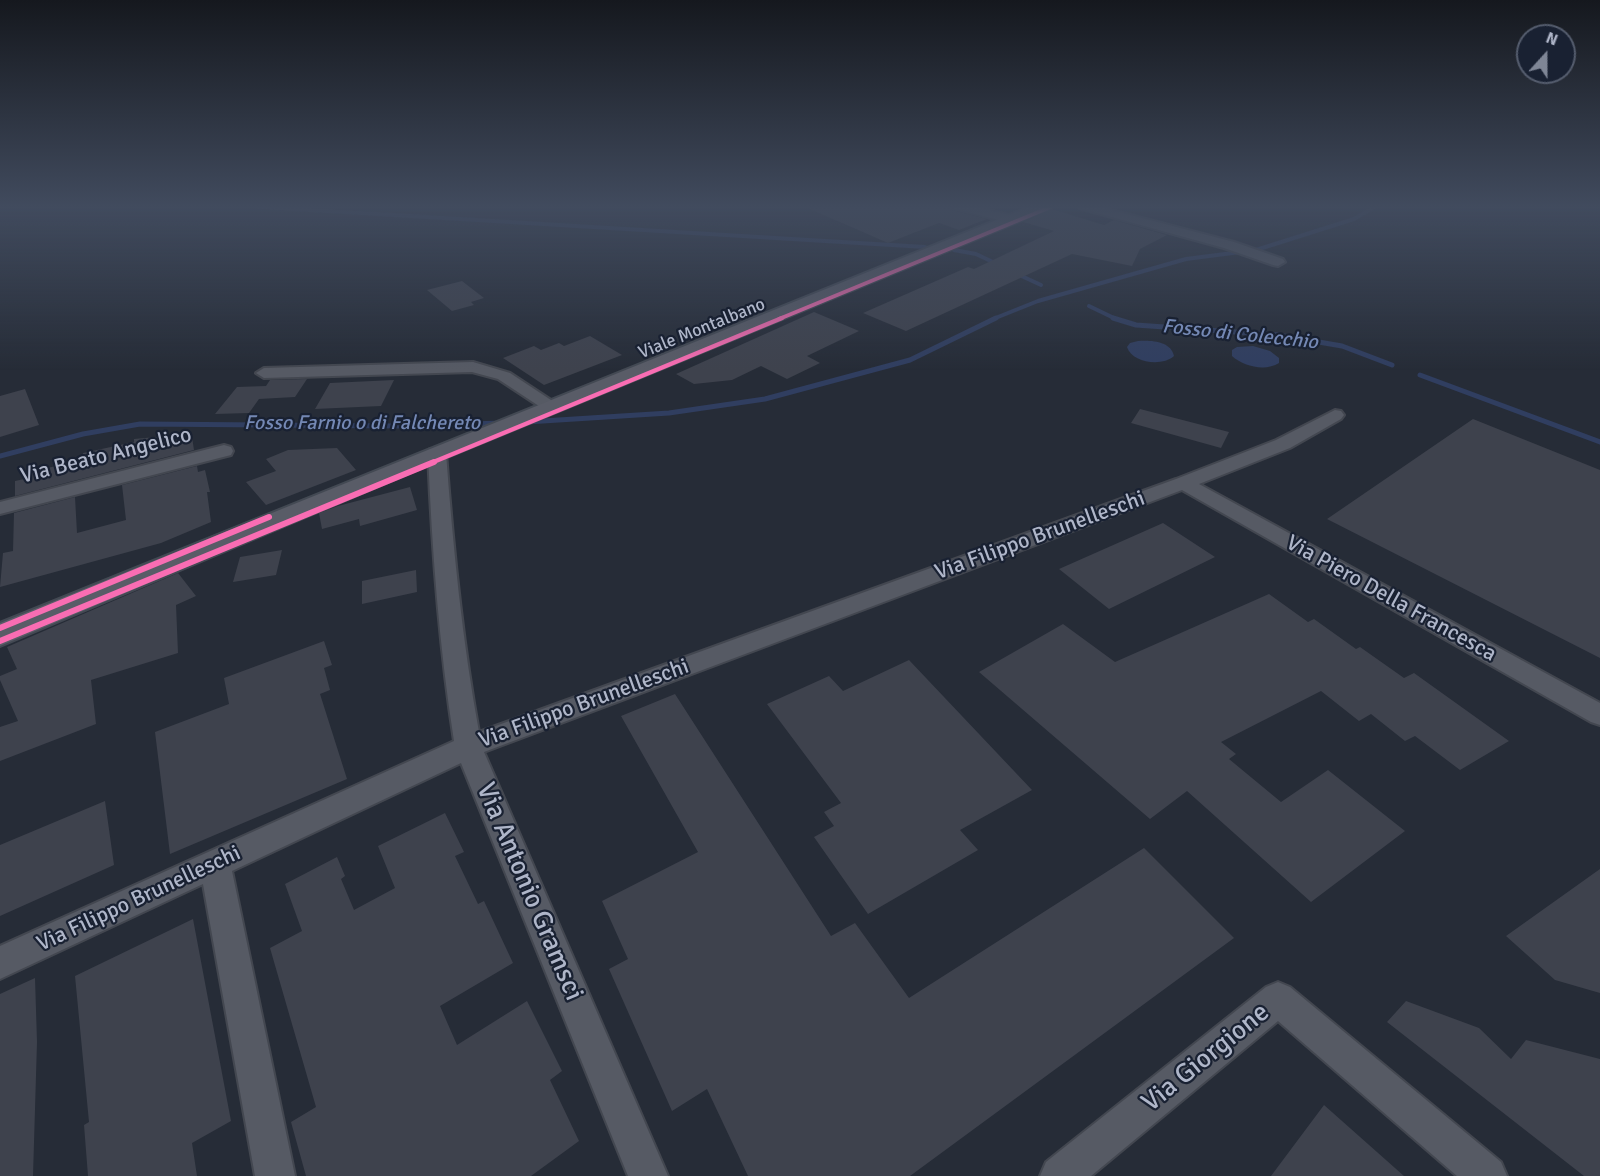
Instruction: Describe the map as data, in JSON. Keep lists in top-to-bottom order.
{
  "streets": {
    "main road": ["Viale Montalbano"],
    "street": [
      "Via Beato Angelico",
      "Via Filippo Brunelleschi",
      "Via Piero Della Francesca",
      "Via Antonio Gramsci",
      "Via Giorgione"
    ]
  },
  "crossings": [
    ["Viale Montalbano", "Via Antonio Gramsci"],
    ["Via Filippo Brunelleschi", "Via Piero Della Francesca"],
    ["Via Filippo Brunelleschi", "Via Antonio Gramsci"]
  ],
  "water": ["Fosso di Colecchio", "Fosso Farnio o di Falchereto"],
  "north": "top"
}
